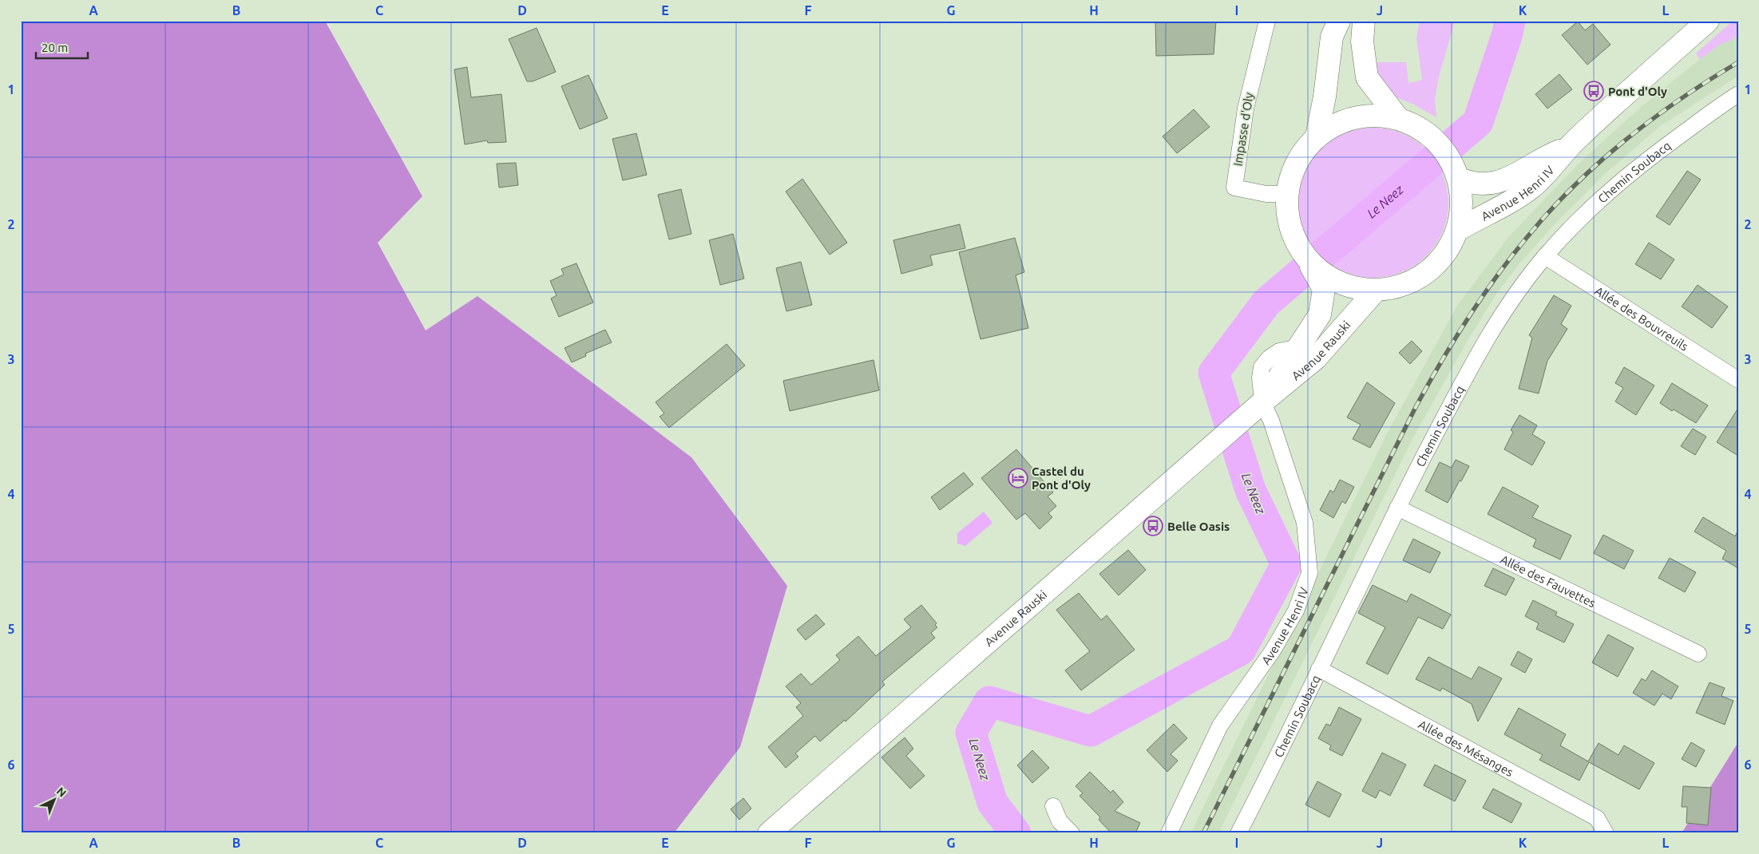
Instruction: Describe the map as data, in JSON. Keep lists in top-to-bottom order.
{
  "streets": {
    "main road": ["Avenue Henri IV", "Avenue Rauski"],
    "street": [
      "Impasse d'Oly",
      "Chemin Soubacq",
      "Allée des Bouvreuils",
      "Allée des Fauvettes",
      "Allée des Mésanges"
    ]
  },
  "crossings": [
    ["Chemin Soubacq", "Allée des Bouvreuils"],
    ["Chemin Soubacq", "Allée des Fauvettes"],
    ["Chemin Soubacq", "Allée des Mésanges"],
    ["Avenue Henri IV", "Avenue Rauski"]
  ],
  "water": ["Le Neez"],
  "places": {
    "bus stop": ["Pont d'Oly", "Belle Oasis"],
    "hotel": ["Castel du Pont d'Oly"]
  },
  "scale_bar": "20 m",
  "north": "top right",
  "grid": {
    "columns": [
      "A",
      "B",
      "C",
      "D",
      "E",
      "F",
      "G",
      "H",
      "I",
      "J",
      "K",
      "L"
    ],
    "rows": [
      "1",
      "2",
      "3",
      "4",
      "5",
      "6"
    ]
  }
}
